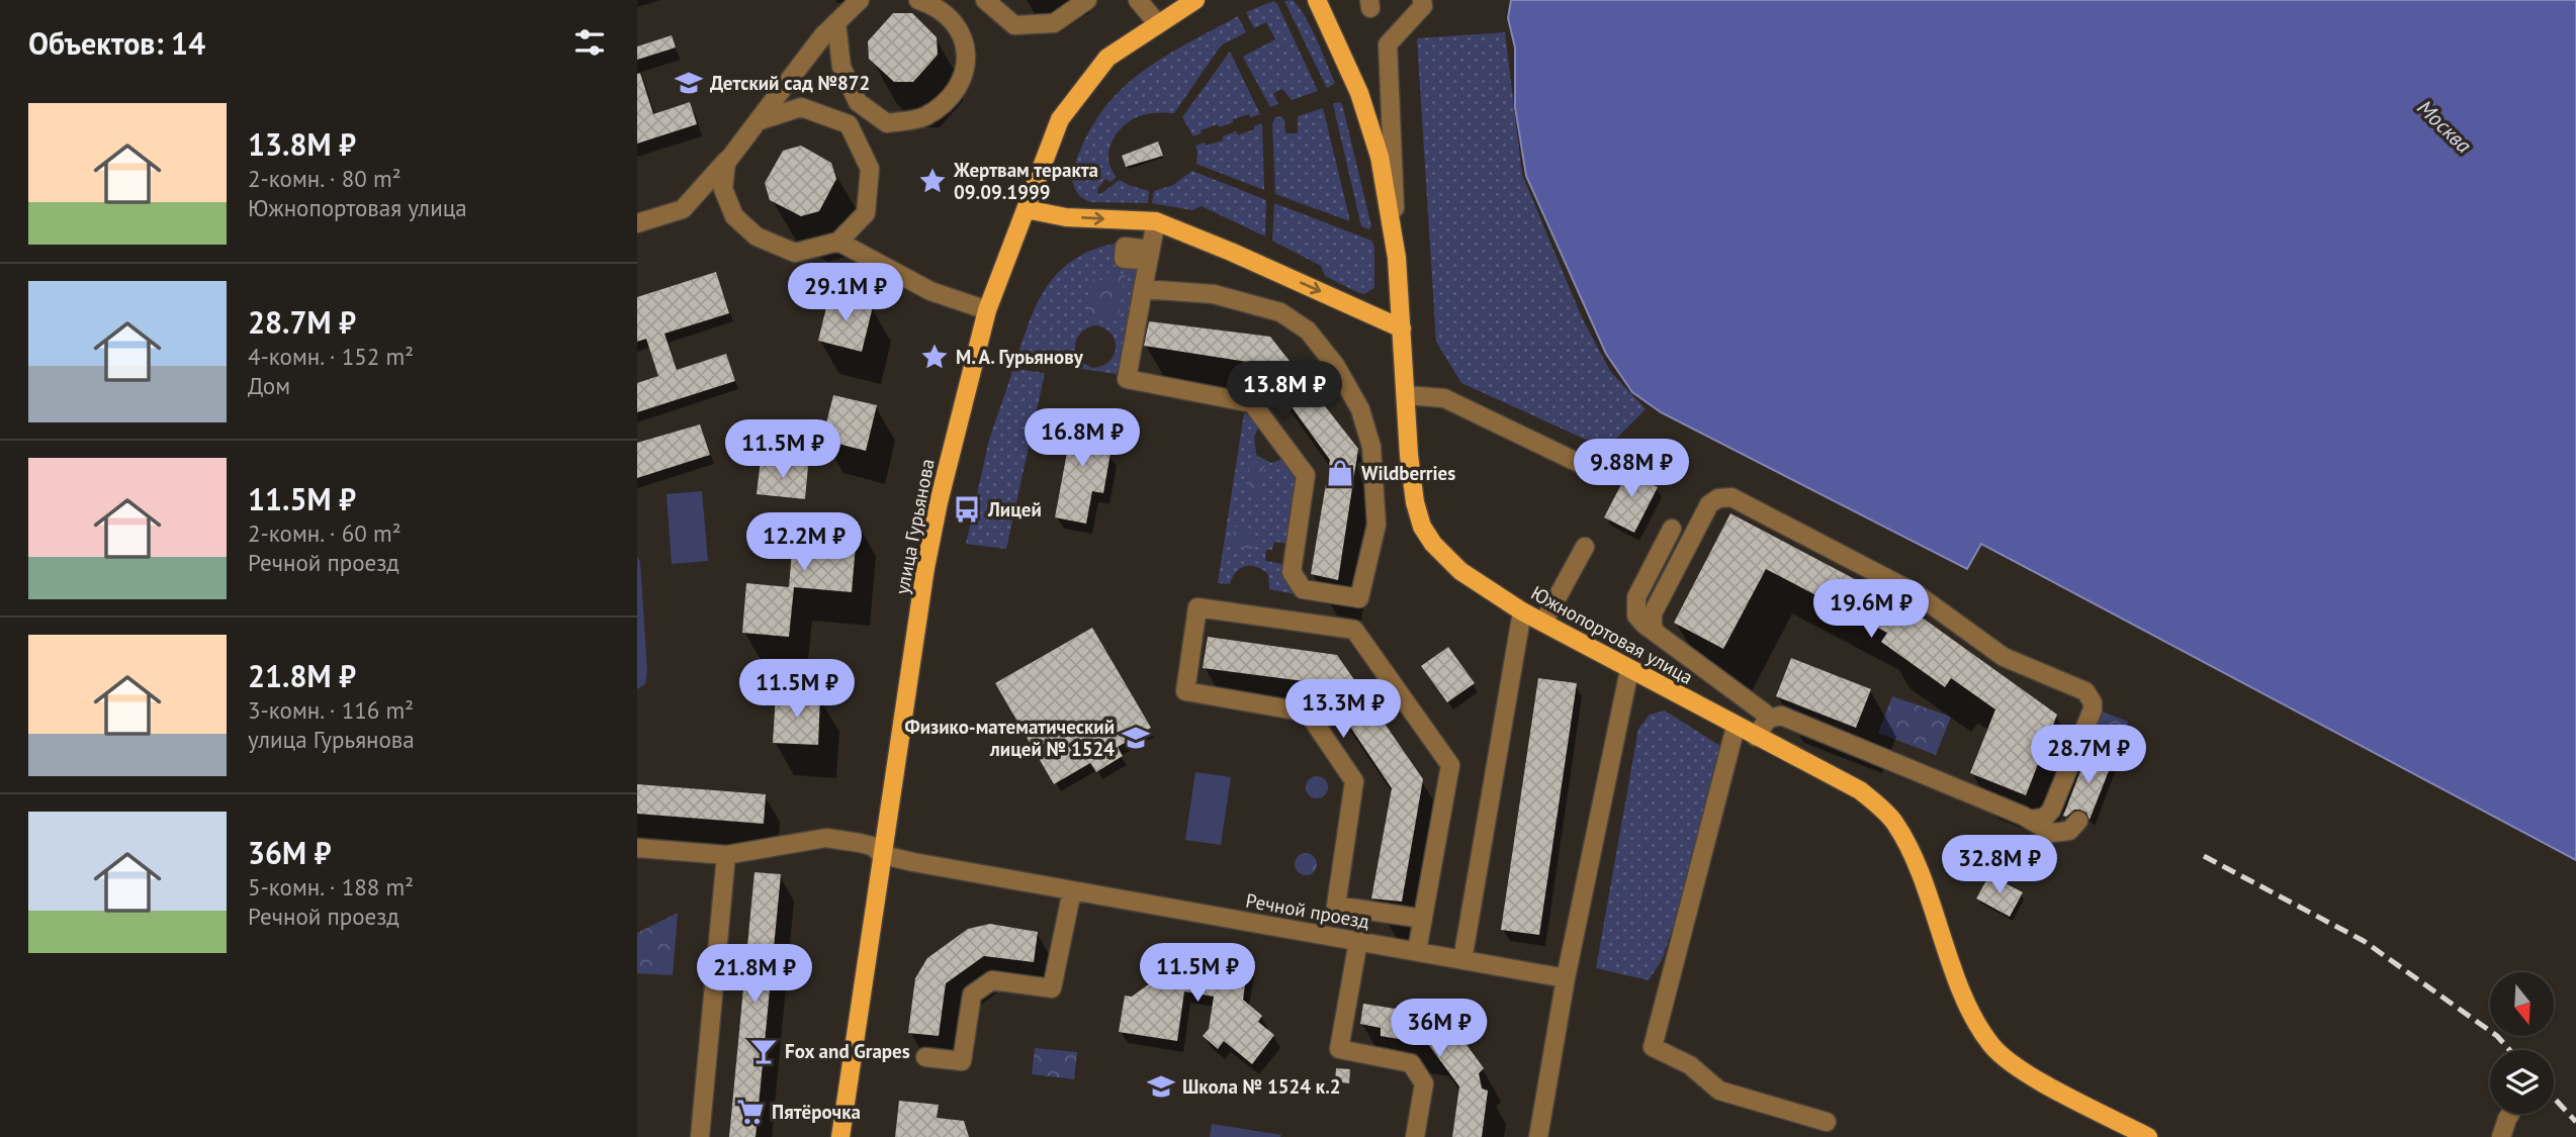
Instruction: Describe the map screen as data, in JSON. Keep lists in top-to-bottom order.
{
  "streets": {
    "main road": ["улица Гурьянова", "Южнопортовая улица"],
    "street": ["Речной проезд"]
  },
  "crossings": [
    ["улица Гурьянова", "Речной проезд"]
  ],
  "water": ["Москва"],
  "places": {
    "school or university": ["Детский сад №872", "Физико-математический лицей № 1524", "Школа № 1524 к.2"],
    "place": ["Жертвам теракта 09.09.1999", "М. А. Гурьянову"],
    "shop": ["Wildberries"],
    "bus stop": ["Лицей"],
    "bar": ["Fox and Grapes"],
    "supermarket": ["Пятёрочка"]
  },
  "north": "bottom",
  "page": {
    "heading": "Объектов: 14",
    "list": [
      {
        "name": "13.8M ₽",
        "note": "2-комн. · 80 m² · Южнопортовая улица"
      },
      {
        "name": "28.7M ₽",
        "note": "4-комн. · 152 m² · Дом"
      },
      {
        "name": "11.5M ₽",
        "note": "2-комн. · 60 m² · Речной проезд"
      },
      {
        "name": "21.8M ₽",
        "note": "3-комн. · 116 m² · улица Гурьянова"
      },
      {
        "name": "36M ₽",
        "note": "5-комн. · 188 m² · Речной проезд"
      }
    ],
    "price": [
      "29.1M ₽",
      "13.8M ₽",
      "16.8M ₽",
      "11.5M ₽",
      "9.88M ₽",
      "12.2M ₽",
      "19.6M ₽",
      "11.5M ₽",
      "13.3M ₽",
      "28.7M ₽",
      "32.8M ₽",
      "11.5M ₽",
      "21.8M ₽",
      "36M ₽"
    ]
  }
}
